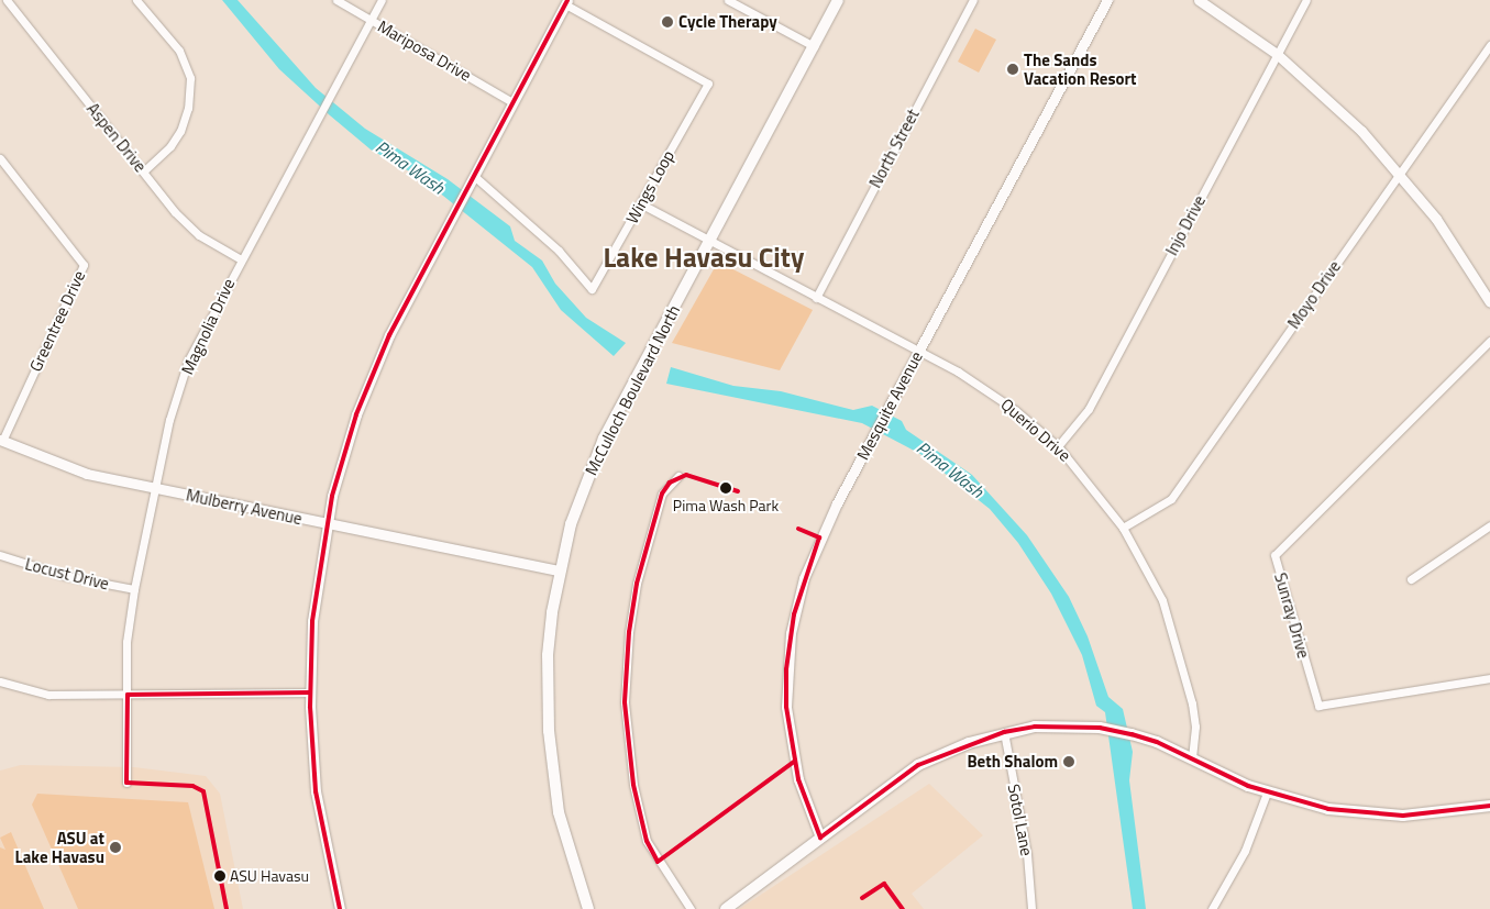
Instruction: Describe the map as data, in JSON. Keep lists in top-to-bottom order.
{
  "streets": {
    "main road": ["McCulloch Boulevard North"],
    "street": [
      "Mariposa Drive",
      "Aspen Drive",
      "North Street",
      "Wings Loop",
      "Injo Drive",
      "Moyo Drive",
      "Greentree Drive",
      "Magnolia Drive",
      "Mesquite Avenue",
      "Querio Drive",
      "Mulberry Avenue",
      "Locust Drive",
      "Sunray Drive",
      "Sotol Lane"
    ]
  },
  "crossings": [
    ["Mariposa Drive", "Magnolia Drive"],
    ["Aspen Drive", "Magnolia Drive"],
    ["North Street", "Querio Drive"],
    ["Wings Loop", "Querio Drive"],
    ["Injo Drive", "Querio Drive"],
    ["Moyo Drive", "Querio Drive"],
    ["Greentree Drive", "Mulberry Avenue"],
    ["Magnolia Drive", "Mulberry Avenue"],
    ["Magnolia Drive", "Locust Drive"],
    ["McCulloch Boulevard North", "Querio Drive"],
    ["McCulloch Boulevard North", "Mulberry Avenue"],
    ["Mesquite Avenue", "Querio Drive"]
  ],
  "districts": ["Lake Havasu City"],
  "water": ["Pima Wash"],
  "places": [
    "Cycle Therapy",
    "The Sands Vacation Resort",
    "Pima Wash Park",
    "Beth Shalom",
    "ASU at Lake Havasu",
    "ASU Havasu"
  ]
}
